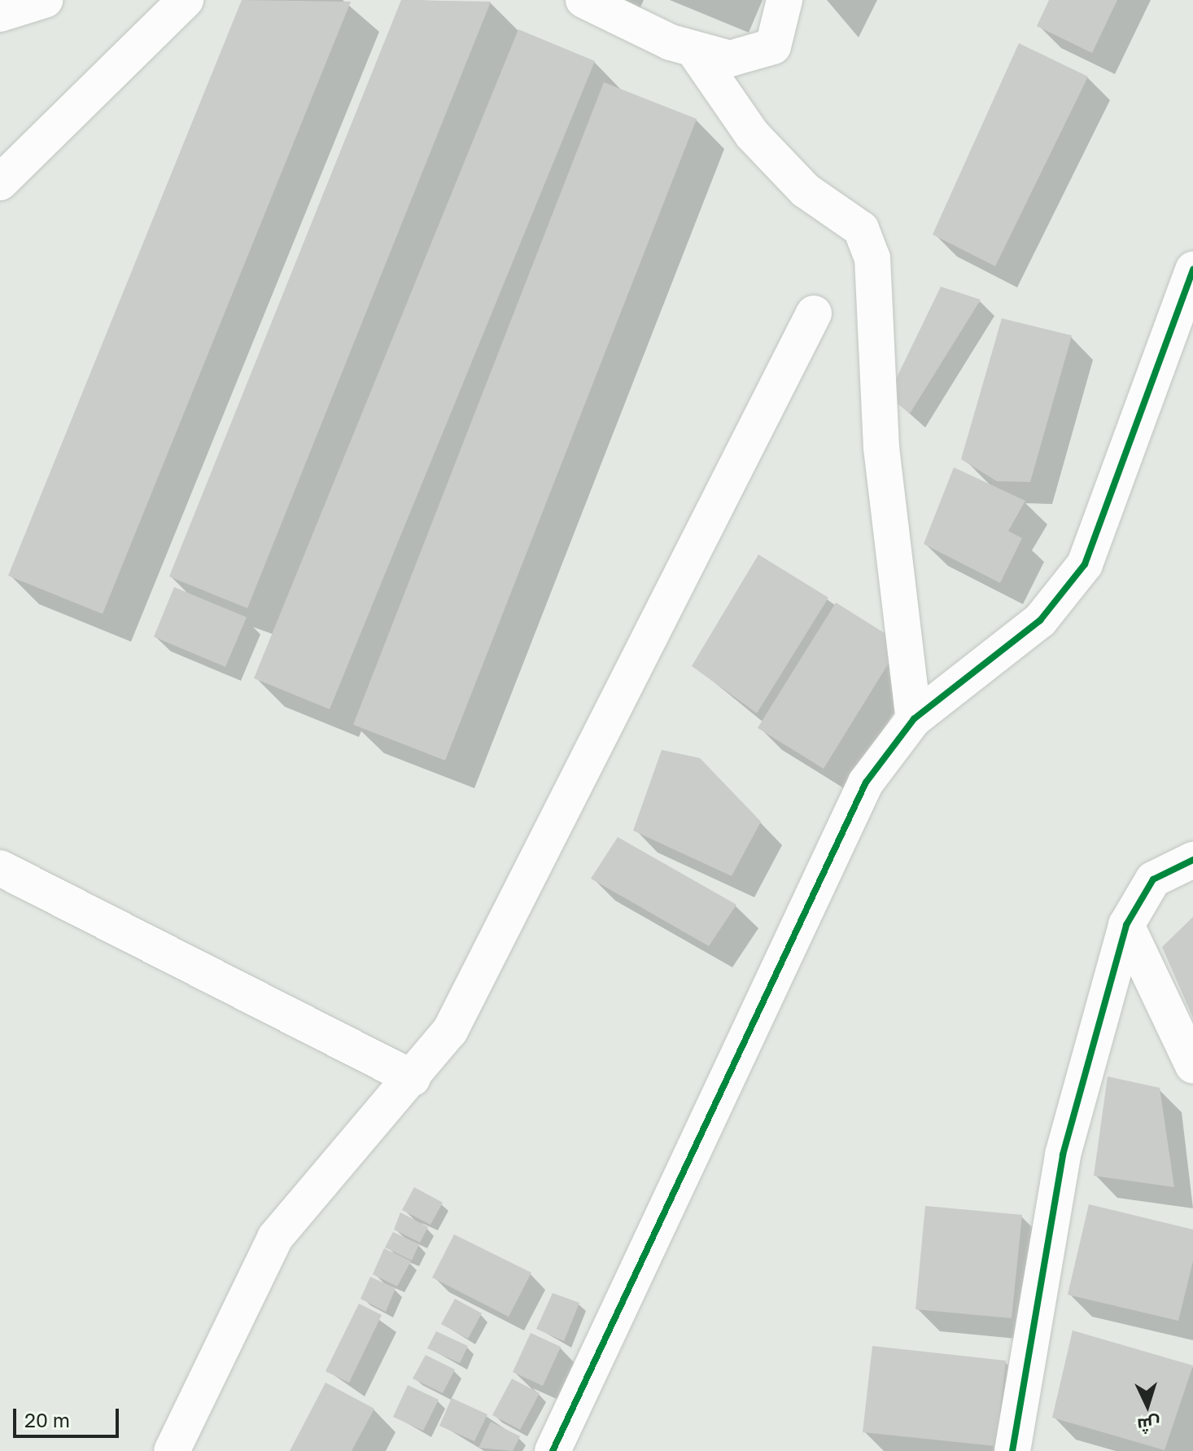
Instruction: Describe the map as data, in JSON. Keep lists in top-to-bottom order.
{
  "scale_bar": "20 m",
  "north": "bottom"
}
